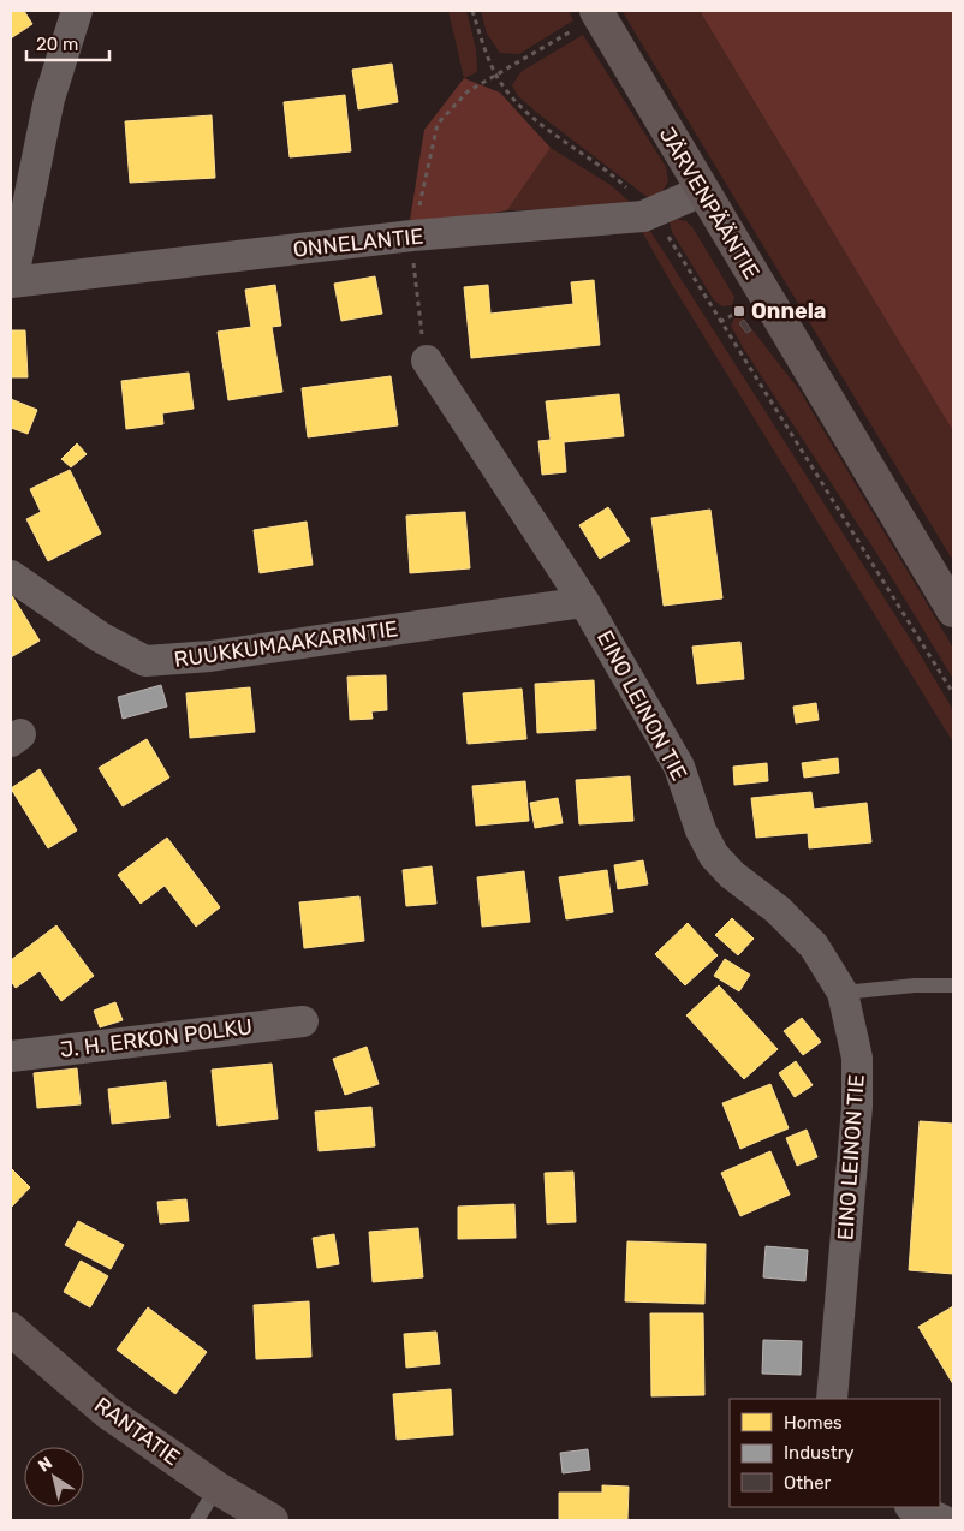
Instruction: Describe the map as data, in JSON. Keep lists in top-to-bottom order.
{
  "streets": {
    "main road": ["JÄRVENPÄÄNTIE", "RANTATIE"],
    "street": [
      "ONNELANTIE",
      "RUUKKUMAAKARINTIE",
      "EINO LEINON TIE",
      "J. H. ERKON POLKU"
    ]
  },
  "crossings": [
    ["JÄRVENPÄÄNTIE", "ONNELANTIE"],
    ["RUUKKUMAAKARINTIE", "EINO LEINON TIE"]
  ],
  "places": {
    "transit": ["Onnela"]
  },
  "legend": ["Homes", "Industry", "Other"],
  "scale_bar": "20 m",
  "north": "top left"
}
